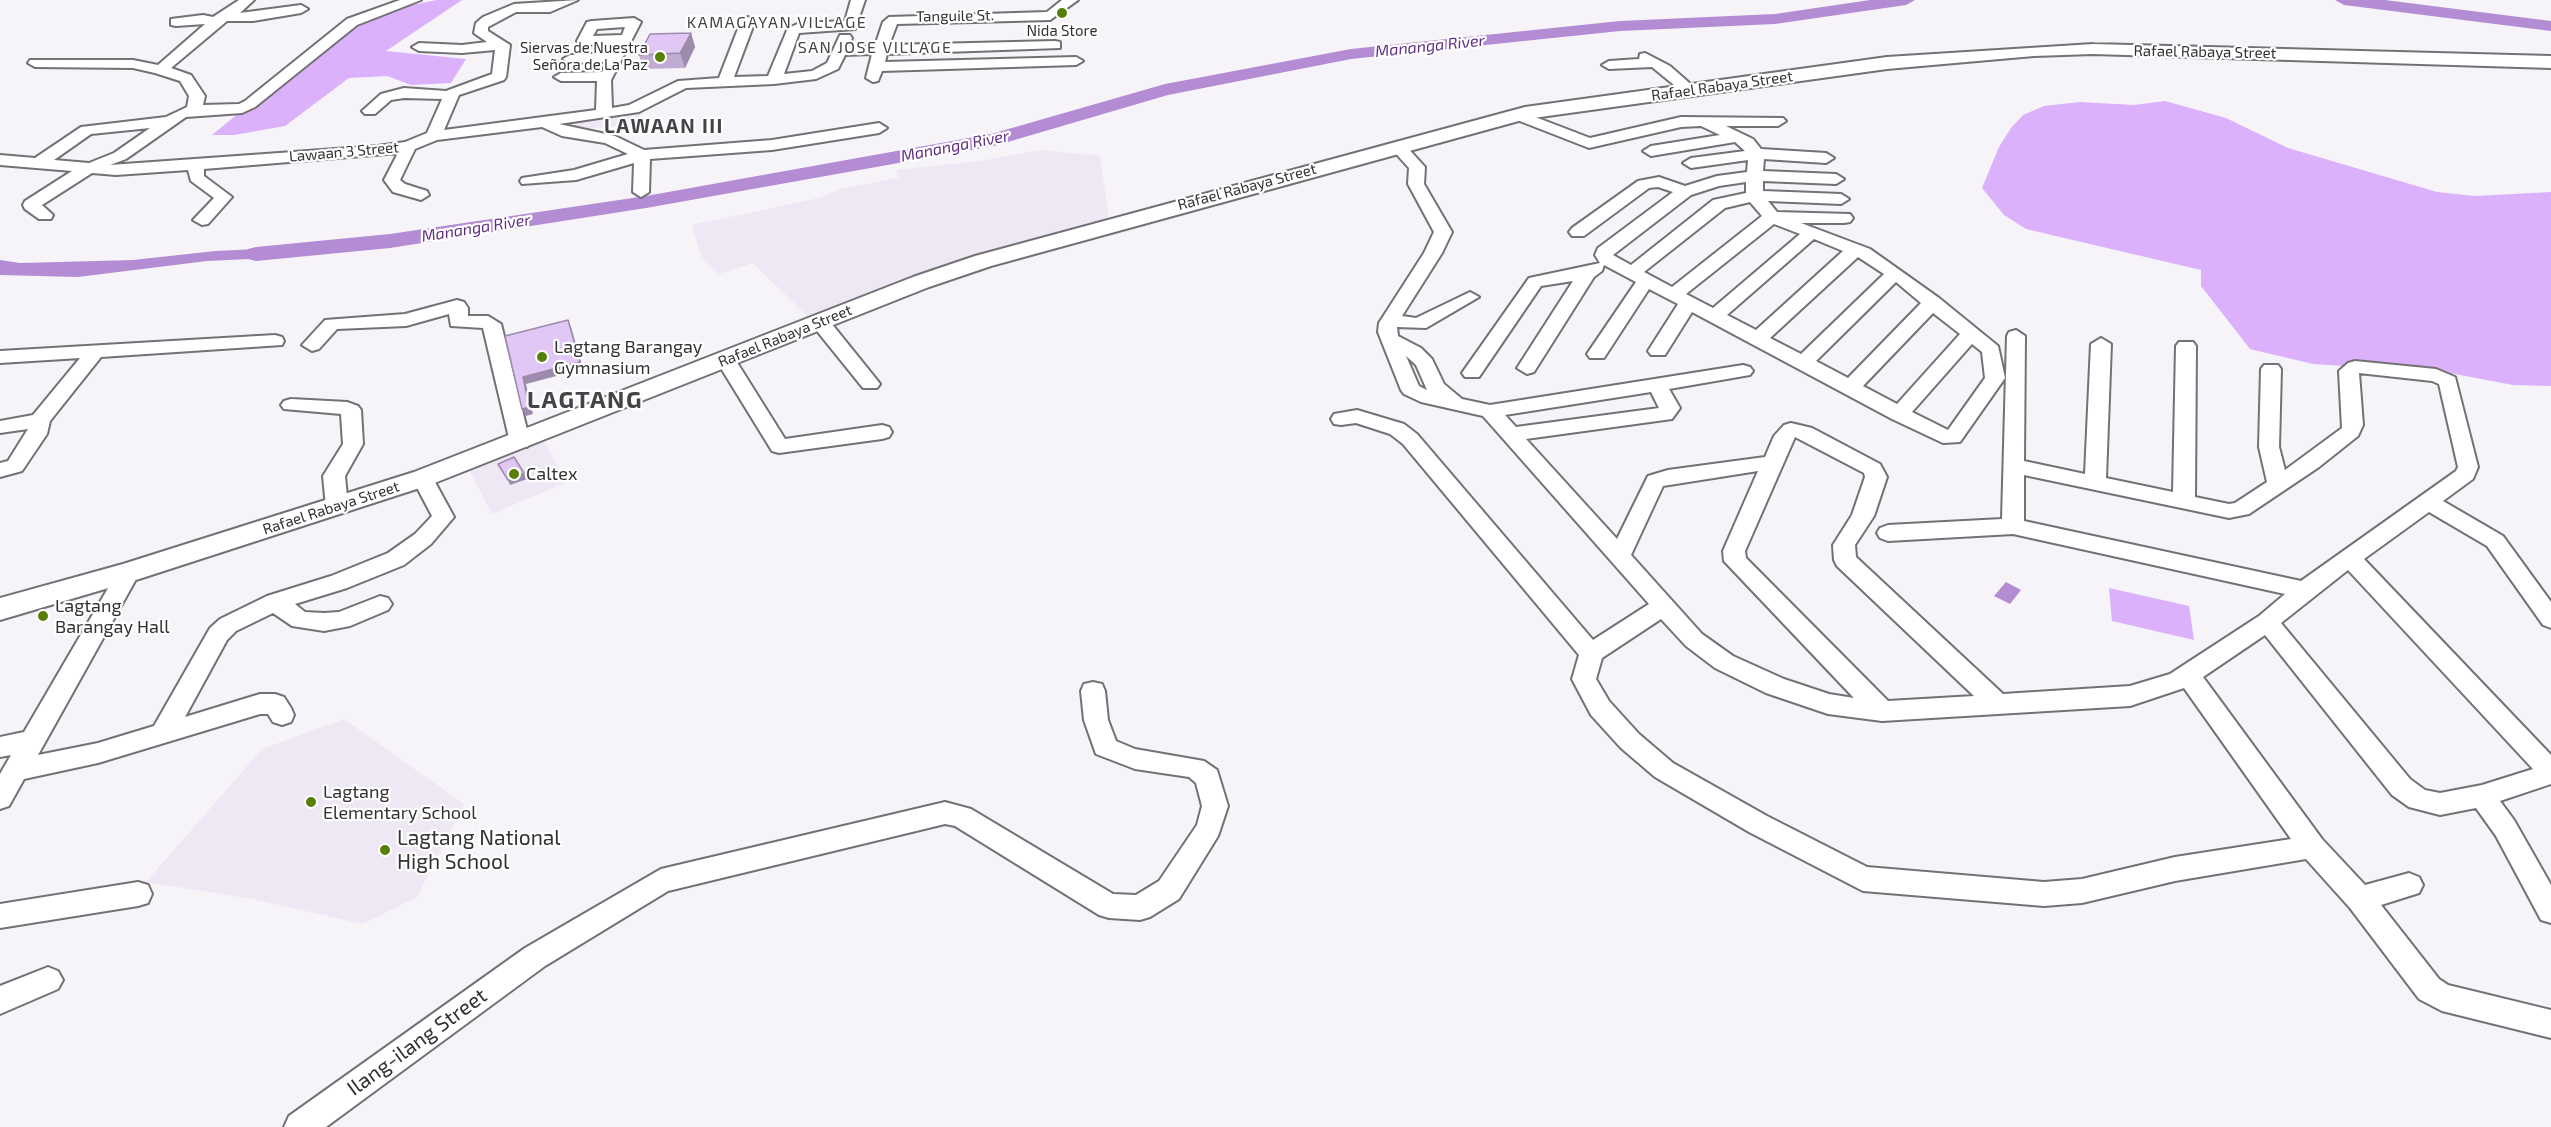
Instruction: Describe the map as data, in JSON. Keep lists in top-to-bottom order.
{
  "streets": {
    "main road": ["Rafael Rabaya Street"],
    "street": ["Tanguile St.", "Lawaan 3 Street", "Ilang-ilang Street"]
  },
  "districts": [
    "KAMAGAYAN VILLAGE",
    "SAN JOSE VILLAGE",
    "LAWAAN III",
    "LAGTANG"
  ],
  "water": ["Mananga River"],
  "places": [
    "Nida Store",
    "Siervas de Nuestra Señora de La Paz",
    "Lagtang Barangay Gymnasium",
    "Caltex",
    "Lagtang Barangay Hall",
    "Lagtang Elementary School",
    "Lagtang National High School"
  ]
}
